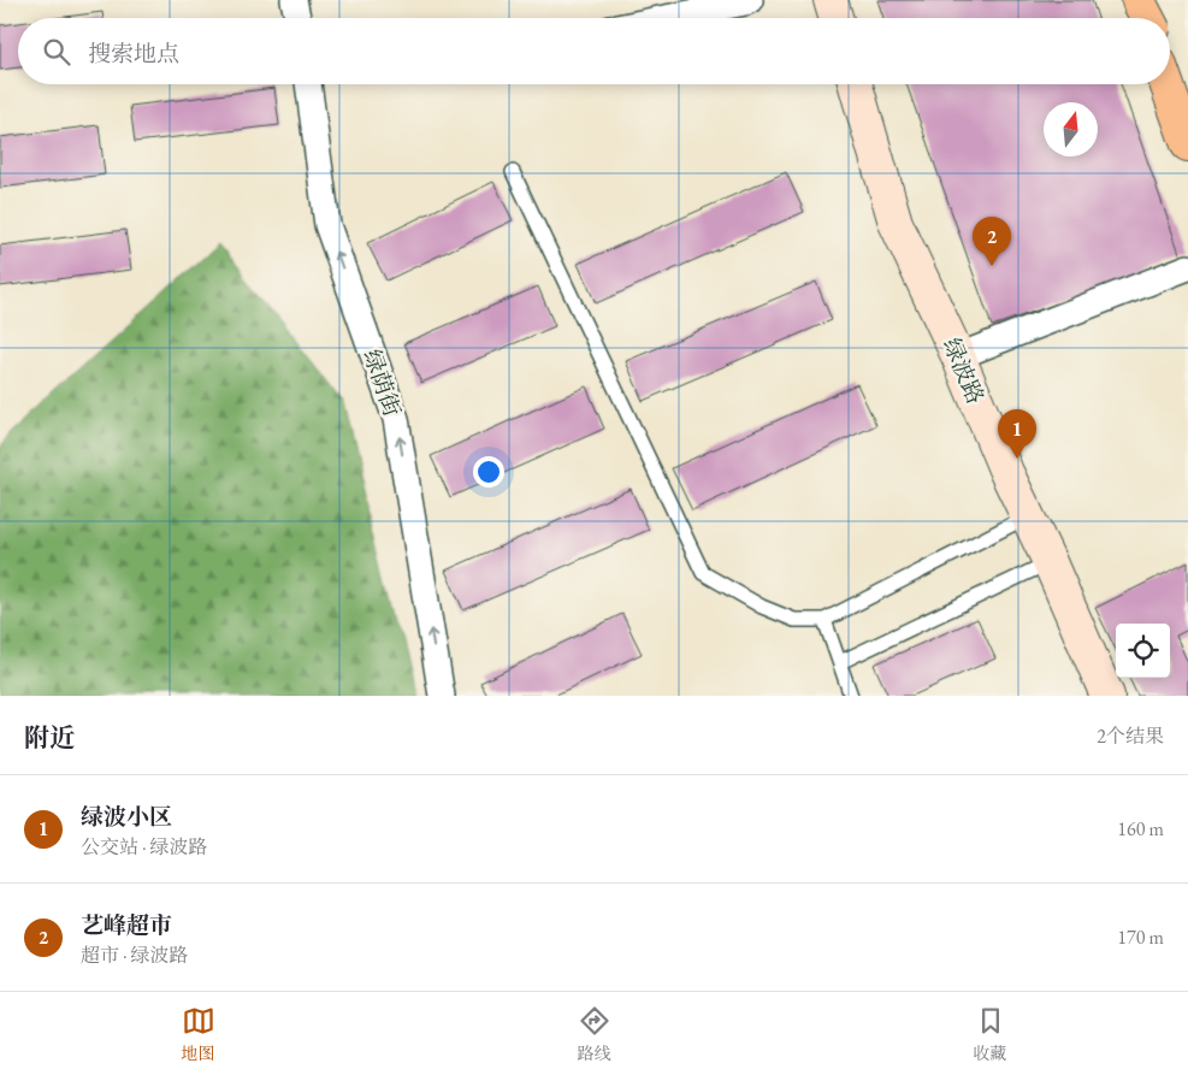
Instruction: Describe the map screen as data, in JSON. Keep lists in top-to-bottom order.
{
  "streets": {
    "street": ["绿波路", "绿荫街"]
  },
  "one_way": ["绿荫街"],
  "north": "top",
  "page": {
    "search": "搜索地点",
    "pins": ["2", "1"],
    "heading": ["附近", "2个结果"],
    "list": [
      {
        "mark": "1",
        "name": "绿波小区",
        "note": "公交站 · 绿波路",
        "value": "160 m"
      },
      {
        "mark": "2",
        "name": "艺峰超市",
        "note": "超市 · 绿波路",
        "value": "170 m"
      }
    ],
    "nav": ["地图", "路线", "收藏"]
  }
}
